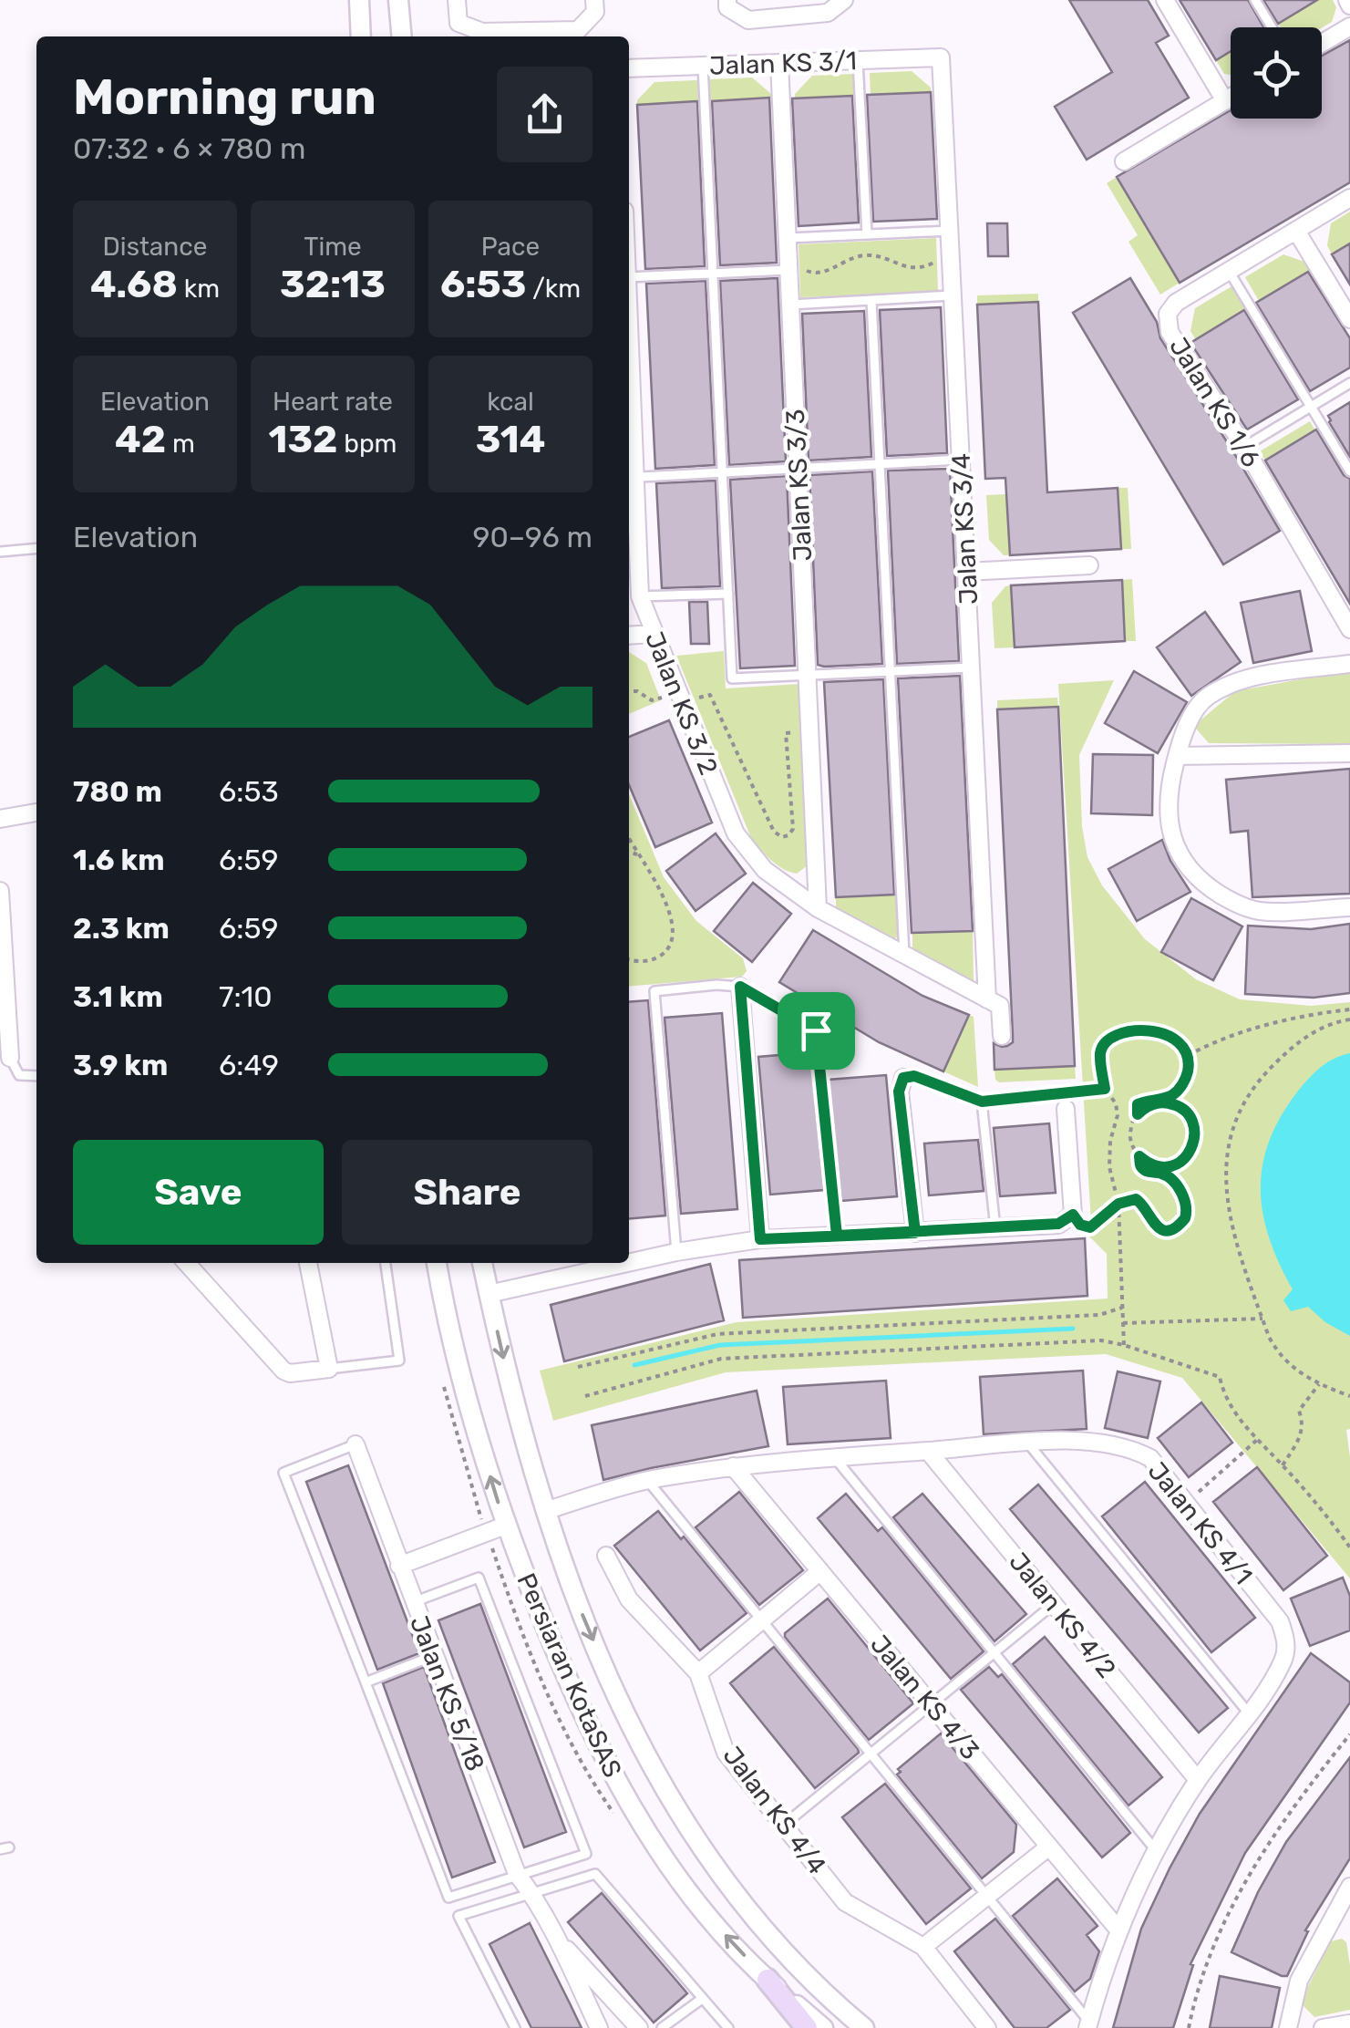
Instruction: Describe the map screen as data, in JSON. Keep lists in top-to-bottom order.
{
  "streets": {
    "street": [
      "Jalan KS 3/1",
      "Jalan KS 1/6",
      "Jalan KS 3/3",
      "Jalan KS 3/4",
      "Jalan KS 3/2",
      "Jalan KS 4/1",
      "Jalan KS 4/2",
      "Persiaran KotaSAS",
      "Jalan KS 5/18",
      "Jalan KS 4/3",
      "Jalan KS 4/4"
    ]
  },
  "crossings": [
    ["Jalan KS 3/1", "Jalan KS 3/3"],
    ["Jalan KS 3/1", "Jalan KS 3/4"],
    ["Jalan KS 3/3", "Jalan KS 3/2"],
    ["Jalan KS 3/4", "Jalan KS 3/2"],
    ["Jalan KS 4/1", "Jalan KS 4/2"],
    ["Jalan KS 4/1", "Persiaran KotaSAS"],
    ["Jalan KS 4/1", "Jalan KS 4/3"]
  ],
  "page": {
    "heading": ["Morning run", "07:32 · 6 × 780 m"],
    "stats": [
      ["Distance", "4.68 km"],
      ["Time", "32:13"],
      ["Pace", "6:53 /km"],
      ["Elevation", "42 m"],
      ["Heart rate", "132 bpm"],
      ["kcal", "314"]
    ],
    "chart": ["Elevation", "90–96 m"],
    "list": [
      {
        "name": "780 m",
        "note": "6:53"
      },
      {
        "name": "1.6 km",
        "note": "6:59"
      },
      {
        "name": "2.3 km",
        "note": "6:59"
      },
      {
        "name": "3.1 km",
        "note": "7:10"
      },
      {
        "name": "3.9 km",
        "note": "6:49"
      }
    ],
    "buttons": ["Save", "Share"]
  }
}
